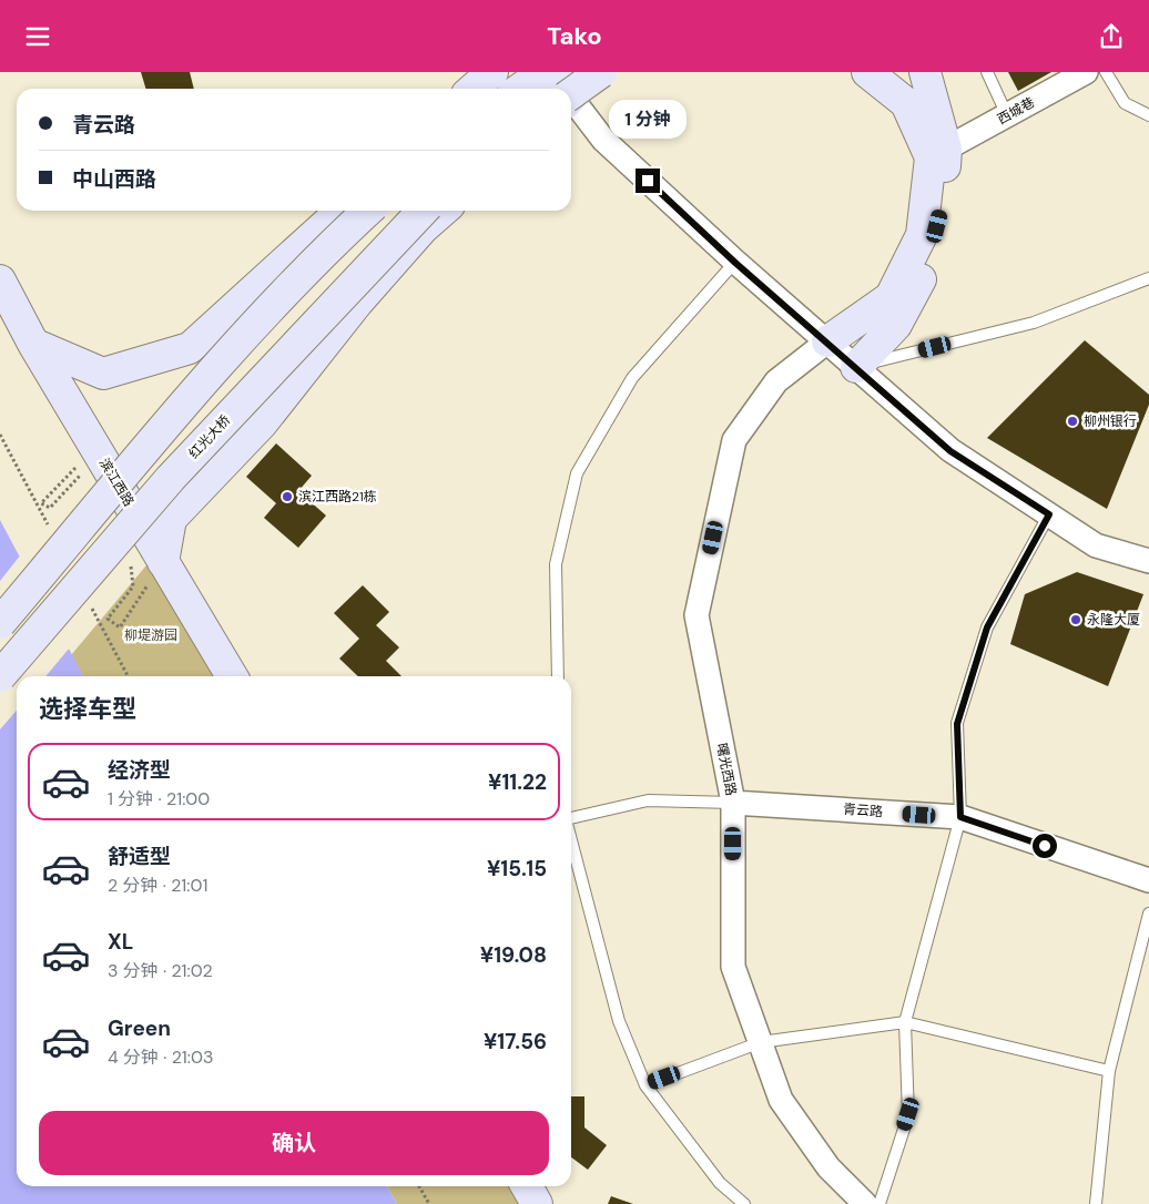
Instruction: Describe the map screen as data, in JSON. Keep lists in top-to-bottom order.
{
  "streets": {
    "main road": ["红光大桥", "滨江西路"],
    "street": ["西城巷", "曙光西路", "青云路"]
  },
  "crossings": [
    ["曙光西路", "青云路"]
  ],
  "parks": ["柳堤游园"],
  "places": ["柳州银行", "滨江西路21栋", "永隆大厦"],
  "page": {
    "header": "Tako",
    "banner": ["青云路", "中山西路"],
    "bubble": "1 分钟",
    "heading": "选择车型",
    "list": [
      {
        "name": "经济型",
        "note": "1 分钟 · 21:00",
        "value": "¥11.22"
      },
      {
        "name": "舒适型",
        "note": "2 分钟 · 21:01",
        "value": "¥15.15"
      },
      {
        "name": "XL",
        "note": "3 分钟 · 21:02",
        "value": "¥19.08"
      },
      {
        "name": "Green",
        "note": "4 分钟 · 21:03",
        "value": "¥17.56"
      }
    ],
    "buttons": "确认"
  }
}
